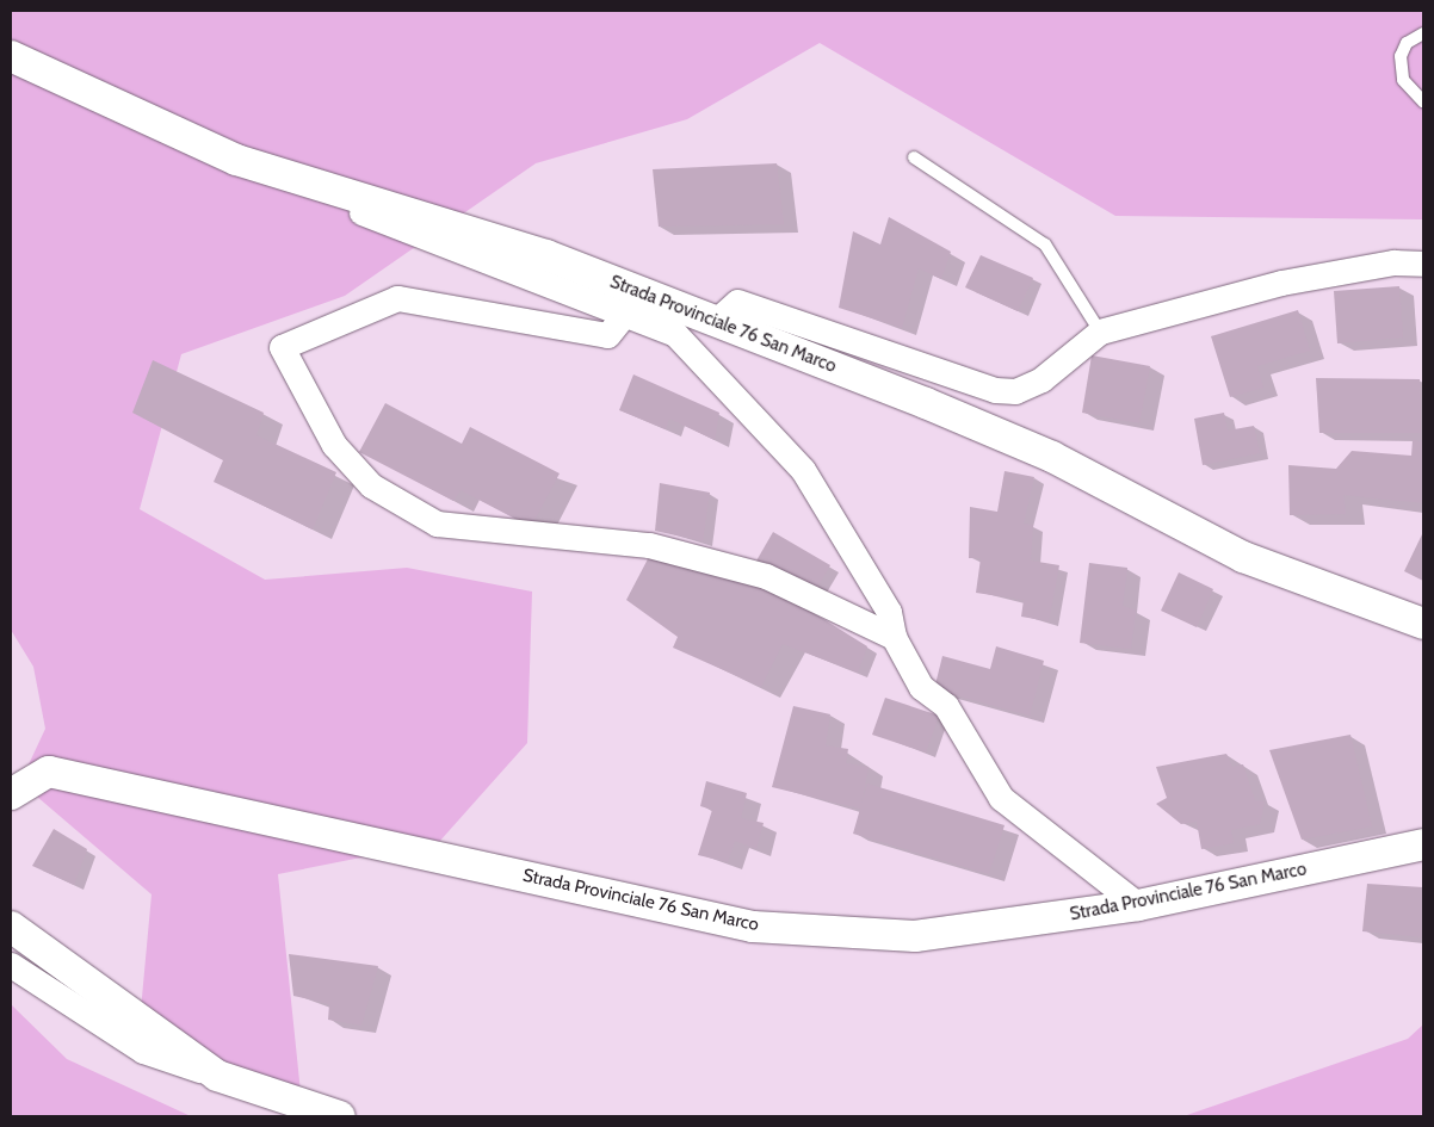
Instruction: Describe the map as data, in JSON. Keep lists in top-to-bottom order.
{
  "streets": {
    "street": ["Strada Provinciale 76 San Marco"]
  }
}
